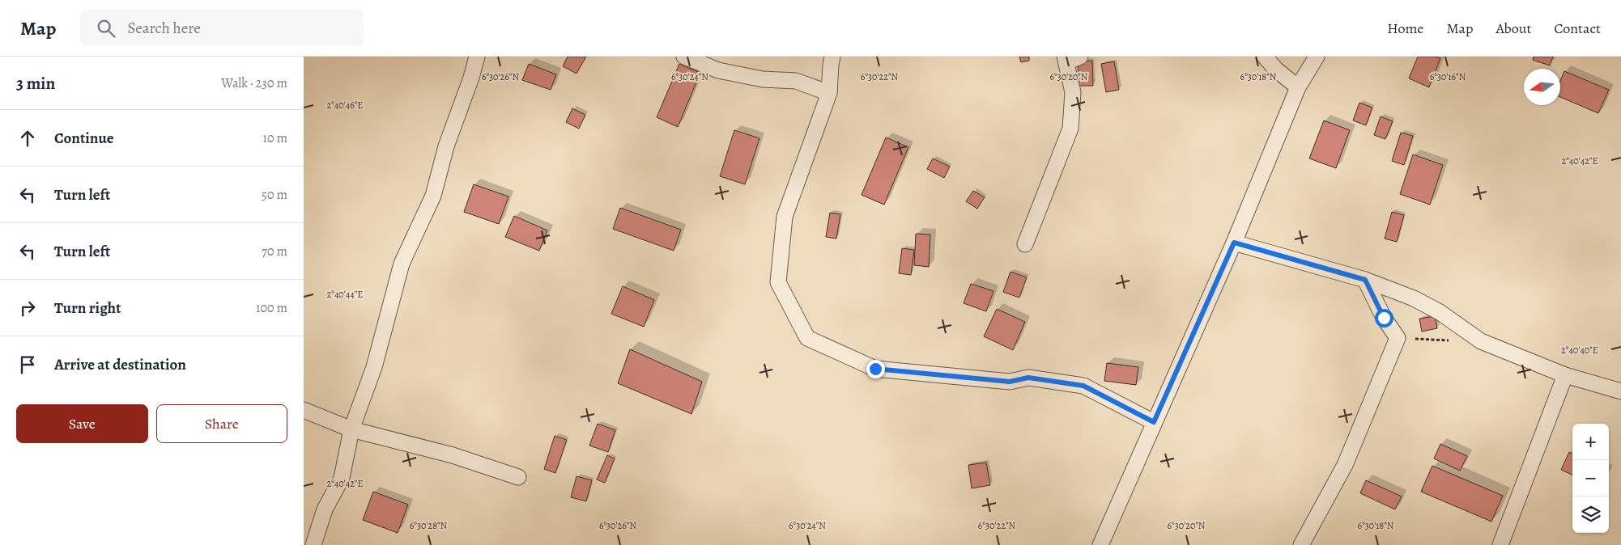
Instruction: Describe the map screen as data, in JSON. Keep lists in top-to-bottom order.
{
  "north": "left",
  "page": {
    "header": "Map",
    "search": "Search here",
    "nav": [
      "Home",
      "Map",
      "About",
      "Contact"
    ],
    "heading": ["3 min", "Walk · 230 m"],
    "list": [
      ["Continue", "10 m"],
      ["Turn left", "50 m"],
      ["Turn left", "70 m"],
      ["Turn right", "100 m"],
      "Arrive at destination"
    ],
    "buttons": ["Save", "Share"],
    "map_buttons": ["+", "−"]
  },
  "coordinates": [
    "6°30'22\"N",
    "6°30'26\"N",
    "6°30'24\"N",
    "6°30'20\"N",
    "6°30'18\"N",
    "6°30'16\"N",
    "2°40'46\"E",
    "2°40'42\"E",
    "2°40'44\"E",
    "2°40'40\"E",
    "6°30'28\"N"
  ]
}
